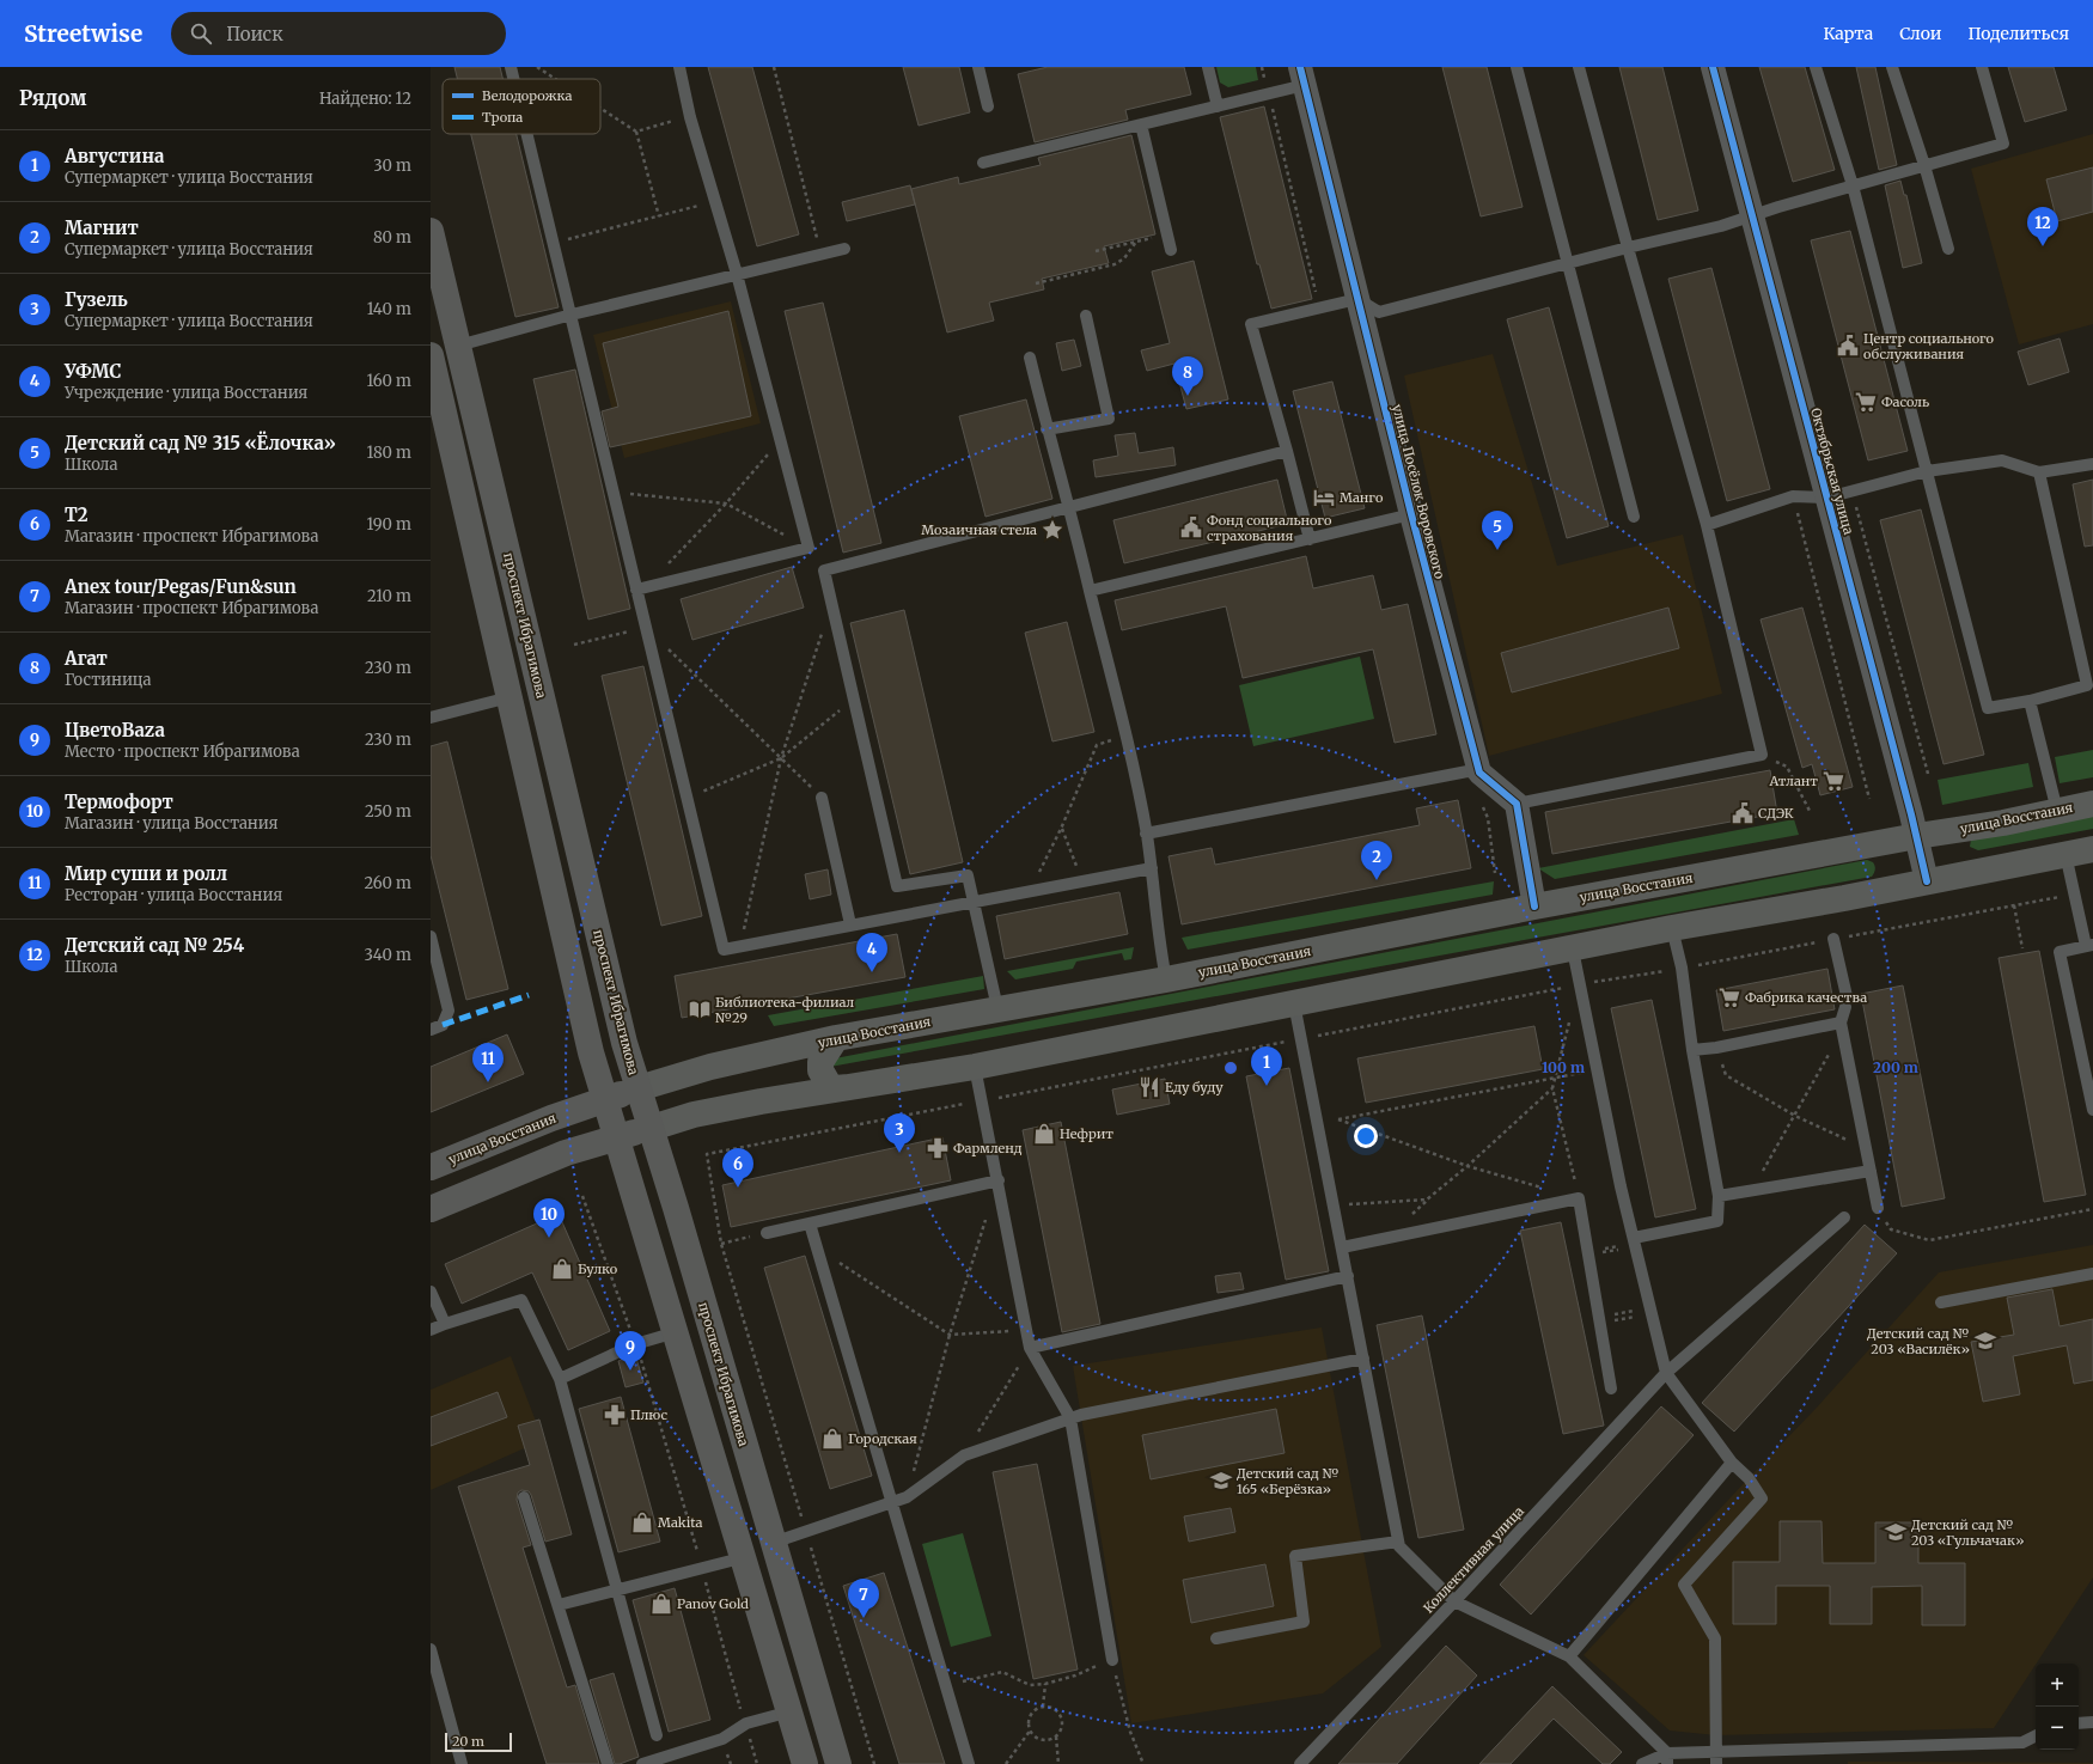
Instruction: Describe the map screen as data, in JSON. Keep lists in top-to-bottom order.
{
  "streets": {
    "main road": ["проспект Ибрагимова", "улица Восстания"],
    "street": ["Октябрьская улица", "улица Посёлок Воровского"],
    "lane": ["Коллективная улица"]
  },
  "crossings": [
    ["Октябрьская улица", "улица Восстания"],
    ["проспект Ибрагимова", "улица Восстания"]
  ],
  "places": {
    "public building": ["Центр социального обслуживания", "Фонд социального страхования", "СДЭК"],
    "supermarket": ["Фасоль", "Атлант", "Фабрика качества"],
    "hotel": ["Манго"],
    "place": ["Мозаичная стела"],
    "library": ["Библиотека-филиал №29"],
    "restaurant": ["Еду буду"],
    "shop": [
      "Нефрит",
      "Булко",
      "Городская",
      "Makita",
      "Panov Gold"
    ],
    "pharmacy": ["Фармленд", "Плюс"],
    "school or university": ["Детский сад № 203 «Василёк»", "Детский сад № 165 «Берёзка»", "Детский сад № 203 «Гульчачак»"]
  },
  "legend": ["Велодорожка", "Тропа"],
  "scale_bar": "20 m",
  "page": {
    "header": "Streetwise",
    "search": "Поиск",
    "nav": ["Карта", "Слои", "Поделиться"],
    "heading": ["Рядом", "Найдено: 12"],
    "list": [
      {
        "mark": "1",
        "name": "Августина",
        "note": "Супермаркет · улица Восстания",
        "value": "30 m"
      },
      {
        "mark": "2",
        "name": "Магнит",
        "note": "Супермаркет · улица Восстания",
        "value": "80 m"
      },
      {
        "mark": "3",
        "name": "Гузель",
        "note": "Супермаркет · улица Восстания",
        "value": "140 m"
      },
      {
        "mark": "4",
        "name": "УФМС",
        "note": "Учреждение · улица Восстания",
        "value": "160 m"
      },
      {
        "mark": "5",
        "name": "Детский сад № 315 «Ёлочка»",
        "note": "Школа",
        "value": "180 m"
      },
      {
        "mark": "6",
        "name": "Т2",
        "note": "Магазин · проспект Ибрагимова",
        "value": "190 m"
      },
      {
        "mark": "7",
        "name": "Anex tour/Pegas/Fun&sun",
        "note": "Магазин · проспект Ибрагимова",
        "value": "210 m"
      },
      {
        "mark": "8",
        "name": "Агат",
        "note": "Гостиница",
        "value": "230 m"
      },
      {
        "mark": "9",
        "name": "ЦветоBaza",
        "note": "Место · проспект Ибрагимова",
        "value": "230 m"
      },
      {
        "mark": "10",
        "name": "Термофорт",
        "note": "Магазин · улица Восстания",
        "value": "250 m"
      },
      {
        "mark": "11",
        "name": "Мир суши и ролл",
        "note": "Ресторан · улица Восстания",
        "value": "260 m"
      },
      {
        "mark": "12",
        "name": "Детский сад № 254",
        "note": "Школа",
        "value": "340 m"
      }
    ],
    "pins": [
      "12",
      "8",
      "5",
      "2",
      "4",
      "11",
      "1",
      "3",
      "6",
      "10",
      "9",
      "7"
    ],
    "map_buttons": ["+", "−"],
    "scale": "20 m"
  },
  "rings": ["100 m", "200 m"]
}
